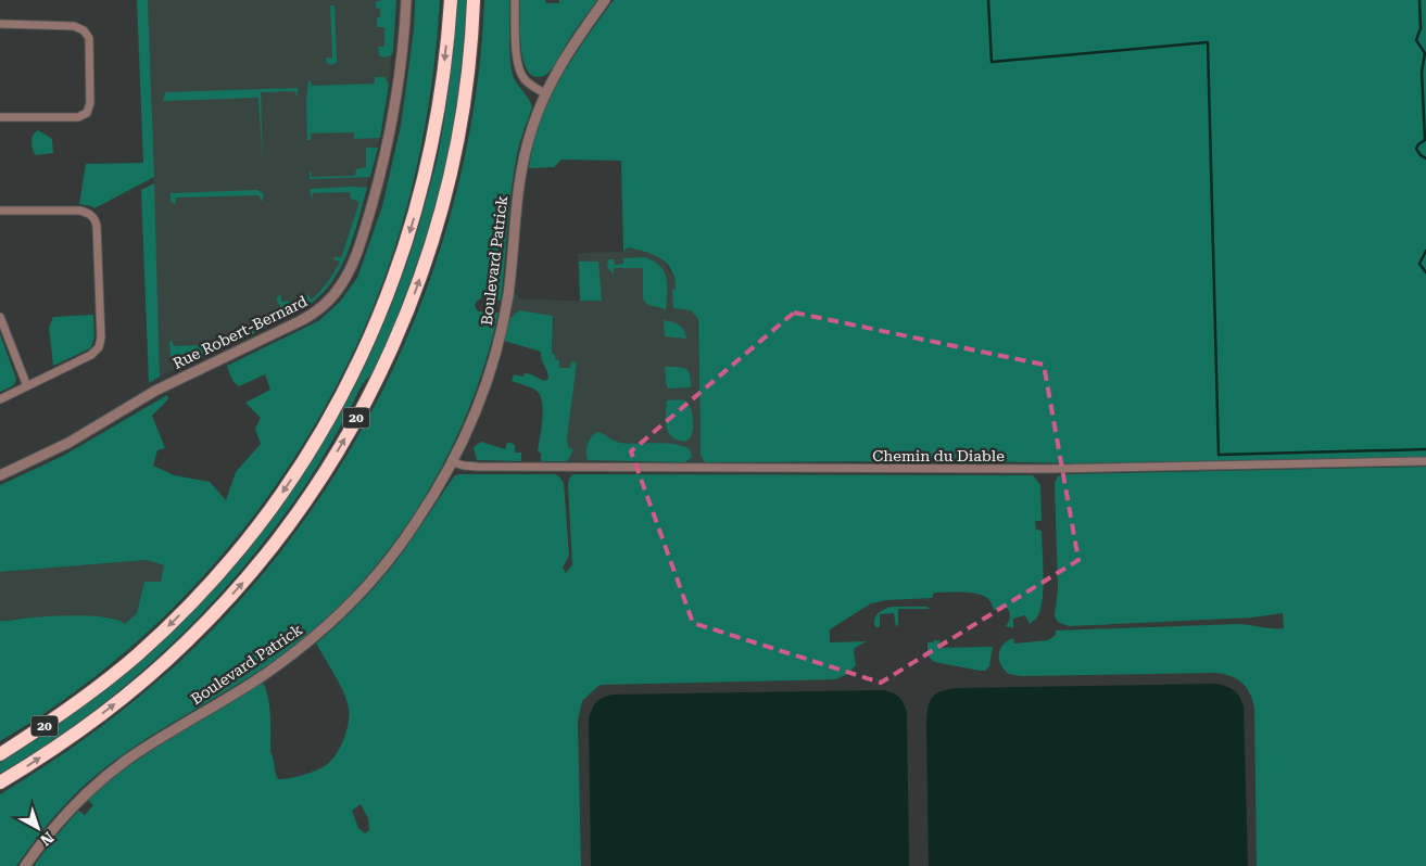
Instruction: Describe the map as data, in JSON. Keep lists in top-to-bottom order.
{
  "streets": {
    "highway": ["20"],
    "street": ["Boulevard Patrick", "Rue Robert-Bernard", "Chemin du Diable"]
  },
  "crossings": [
    ["Boulevard Patrick", "Chemin du Diable"]
  ],
  "north": "bottom right"
}
